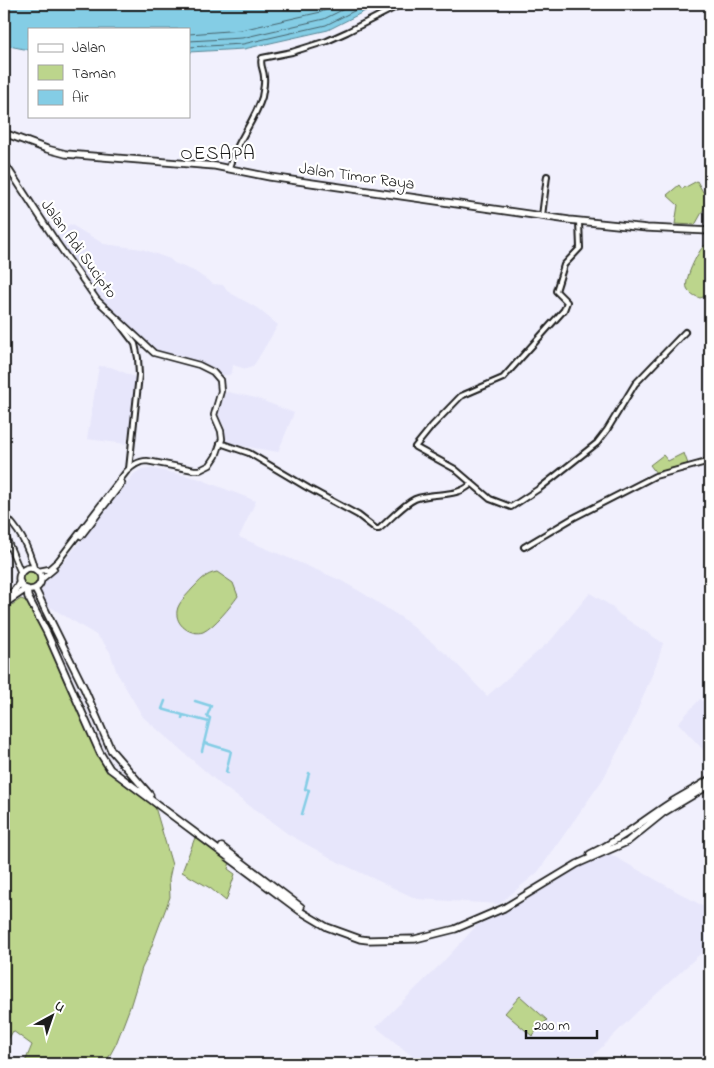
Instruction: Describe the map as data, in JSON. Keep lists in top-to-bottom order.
{
  "streets": {
    "highway": ["Jalan Timor Raya"],
    "main road": ["Jalan Adi Sucipto"]
  },
  "districts": ["OESAPA"],
  "legend": ["Jalan", "Taman", "Air"],
  "scale_bar": "200 m",
  "north": "top right"
}
